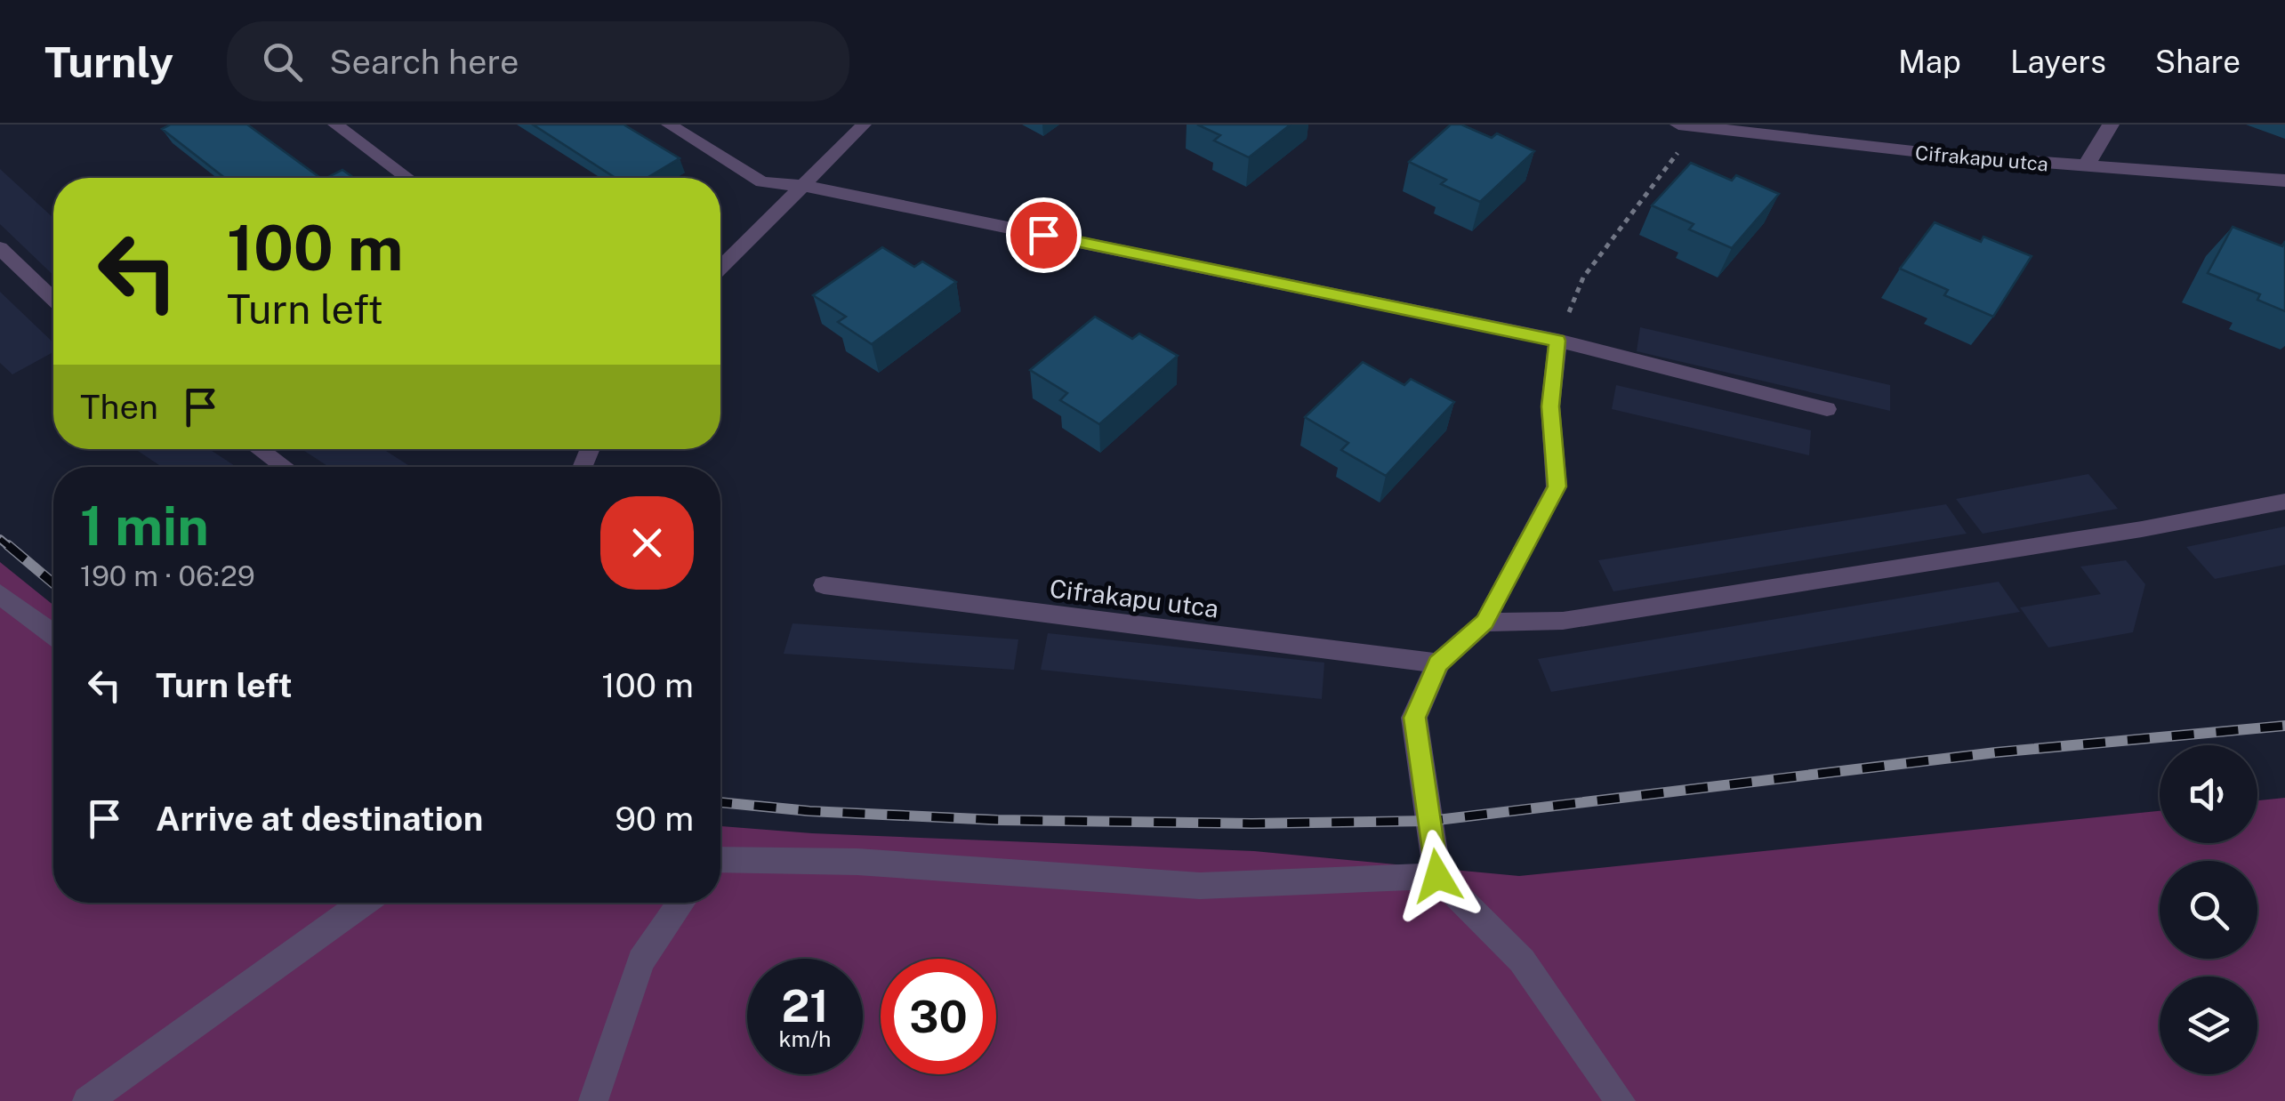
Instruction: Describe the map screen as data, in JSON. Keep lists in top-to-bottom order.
{
  "streets": {
    "street": ["Cifrakapu utca"]
  },
  "page": {
    "header": "Turnly",
    "search": "Search here",
    "nav": ["Map", "Layers", "Share"],
    "turn": ["100 m", "Turn left"],
    "then": "Then",
    "heading": ["1 min", "190 m · 06:29"],
    "list": [
      {
        "name": "Turn left",
        "value": "100 m"
      },
      {
        "name": "Arrive at destination",
        "value": "90 m"
      }
    ],
    "speed": "21 km/h",
    "limit": "30"
  }
}
